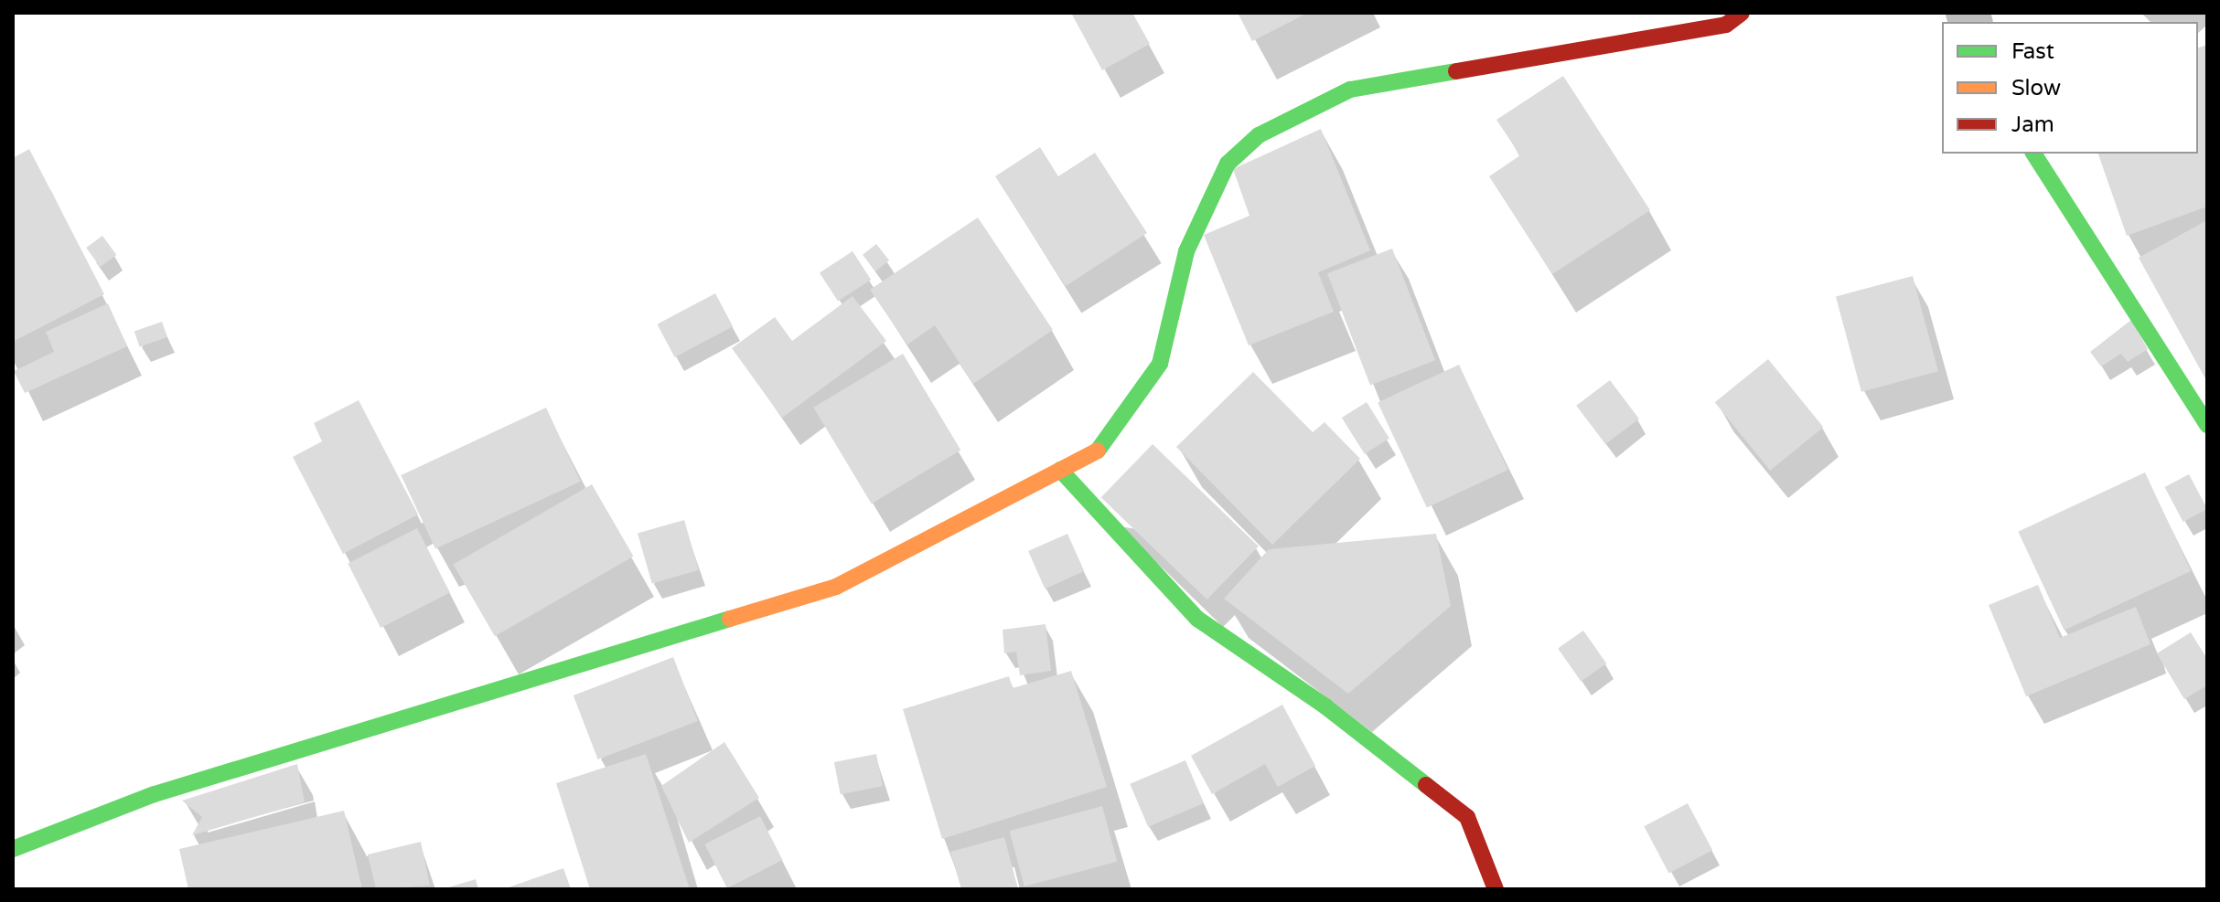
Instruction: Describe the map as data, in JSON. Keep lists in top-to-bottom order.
{
  "legend": ["Fast", "Slow", "Jam"]
}
